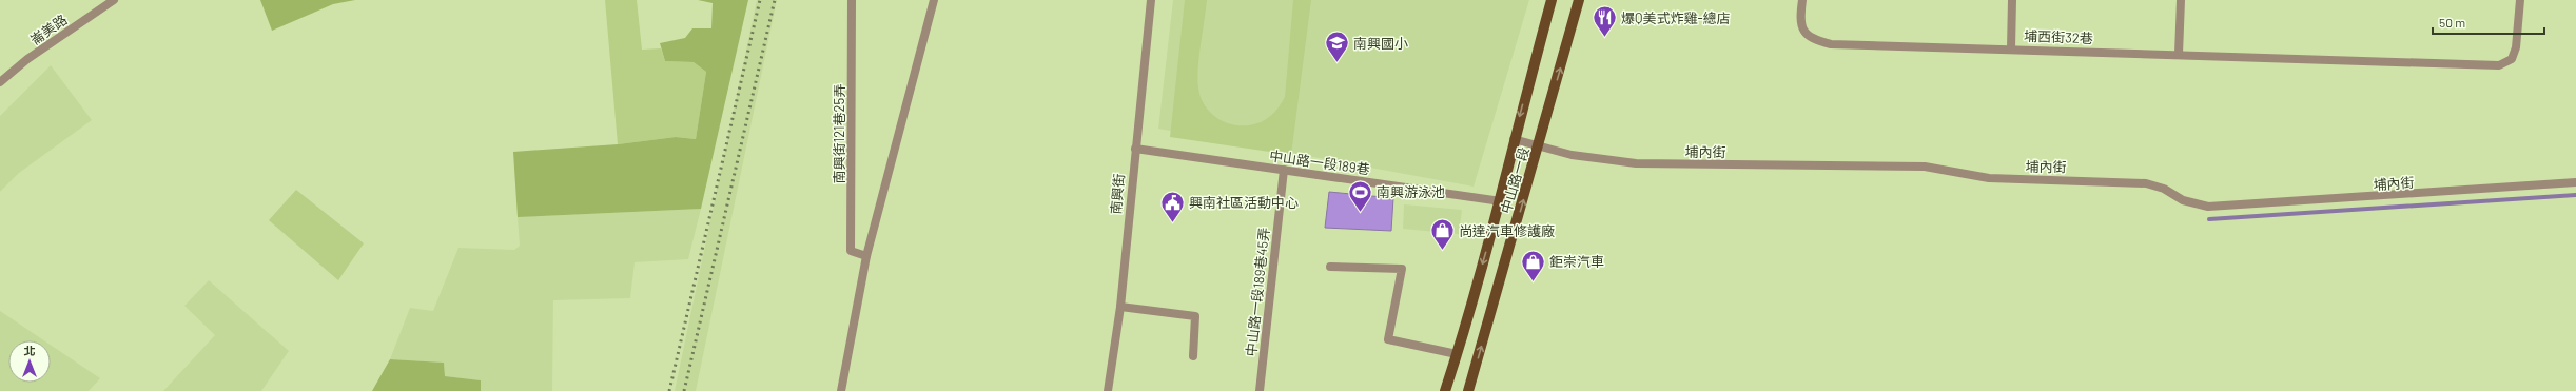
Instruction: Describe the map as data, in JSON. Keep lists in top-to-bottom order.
{
  "streets": {
    "main road": ["中山路一段"],
    "street": [
      "崙美路",
      "埔西街32巷",
      "南興街121巷25弄",
      "埔內街",
      "中山路一段189巷",
      "南興街",
      "中山路一段189巷45弄"
    ]
  },
  "crossings": [
    ["埔內街", "中山路一段"],
    ["中山路一段189巷", "中山路一段"],
    ["中山路一段189巷", "南興街"],
    ["中山路一段189巷", "中山路一段189巷45弄"]
  ],
  "places": {
    "restaurant": ["爆Q美式炸雞-總店"],
    "school or university": ["南興國小"],
    "sports": ["南興游泳池"],
    "public building": ["興南社區活動中心"],
    "shop": ["尚達汽車修護廠", "鉅崇汽車"]
  },
  "scale_bar": "50 m",
  "north": "top"
}
